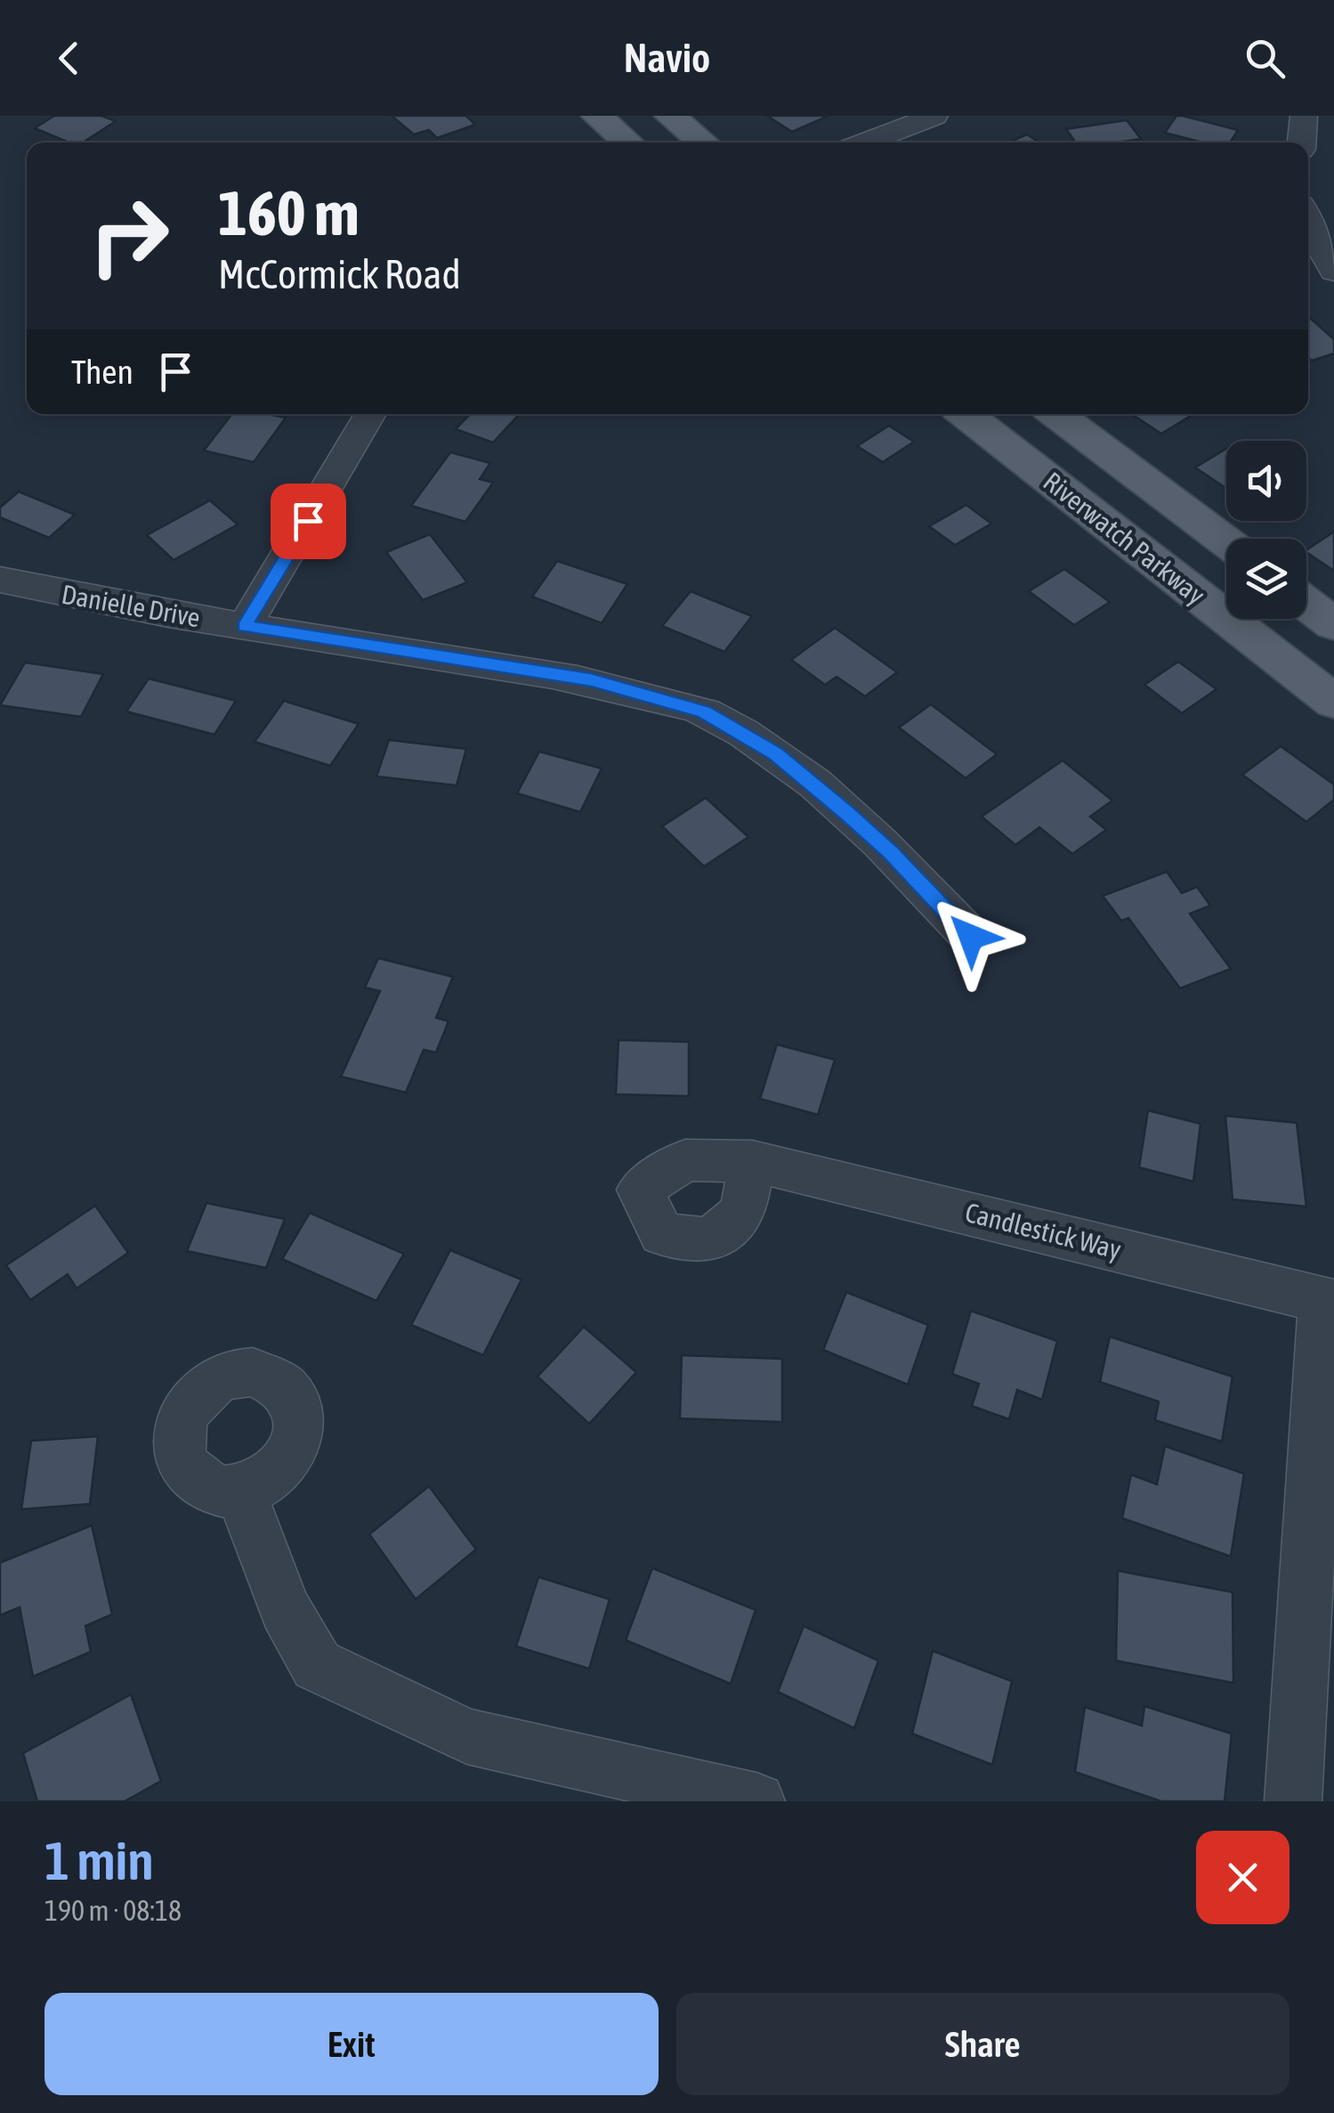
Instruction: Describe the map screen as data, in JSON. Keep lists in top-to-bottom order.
{
  "streets": {
    "main road": ["Riverwatch Parkway"],
    "street": ["Danielle Drive", "Candlestick Way"]
  },
  "page": {
    "header": "Navio",
    "turn": ["160 m", "McCormick Road"],
    "then": "Then",
    "heading": ["1 min", "190 m · 08:18"],
    "buttons": ["Exit", "Share"]
  }
}
